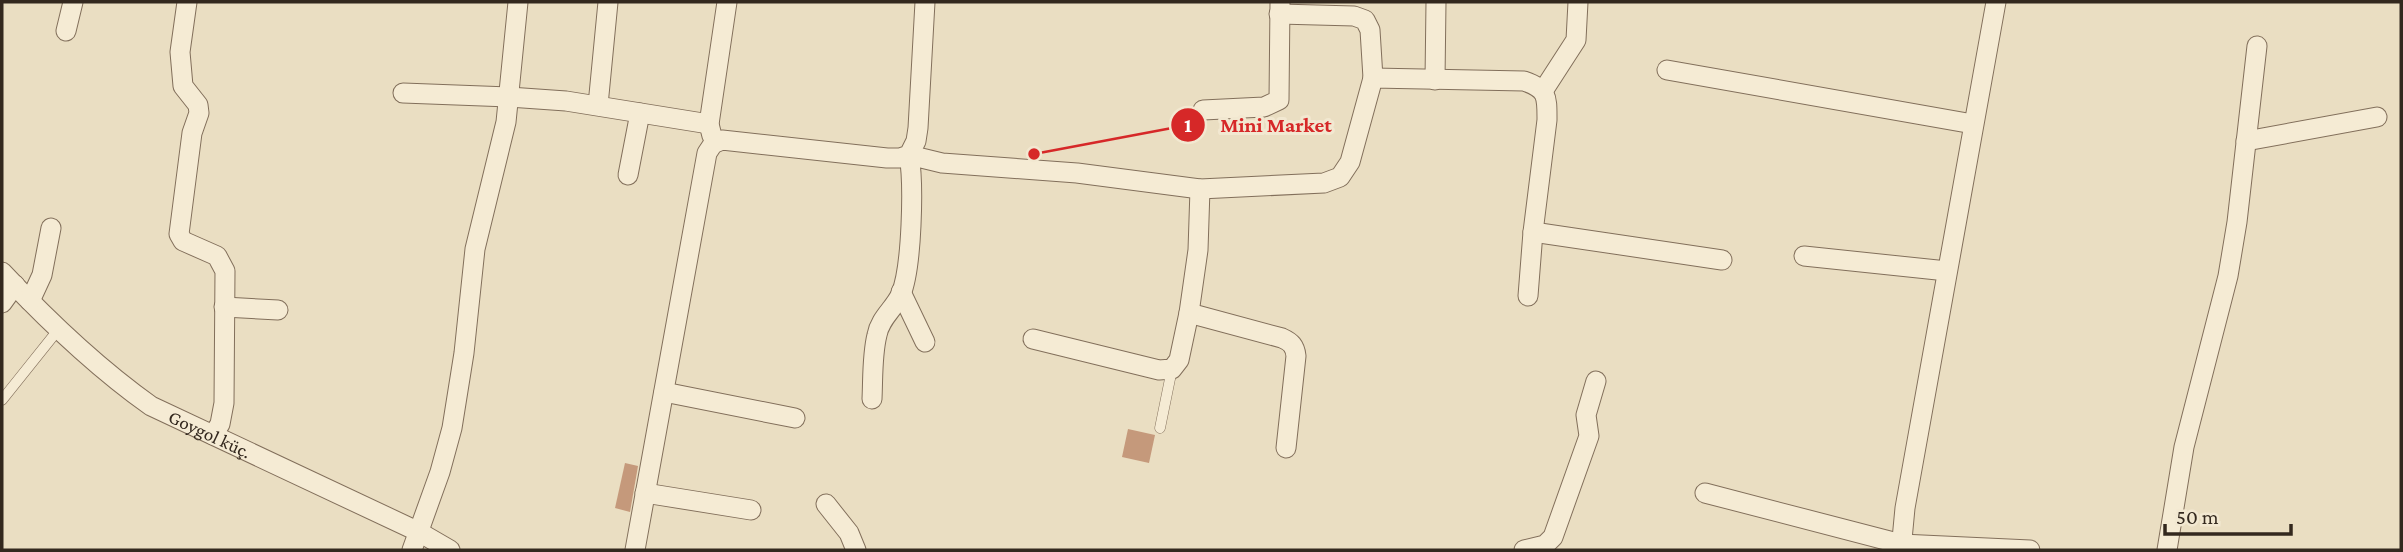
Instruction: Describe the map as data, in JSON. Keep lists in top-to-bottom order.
{
  "streets": {
    "street": ["Goygol küç."]
  },
  "places": ["Mini Market"],
  "scale_bar": "50 m"
}
